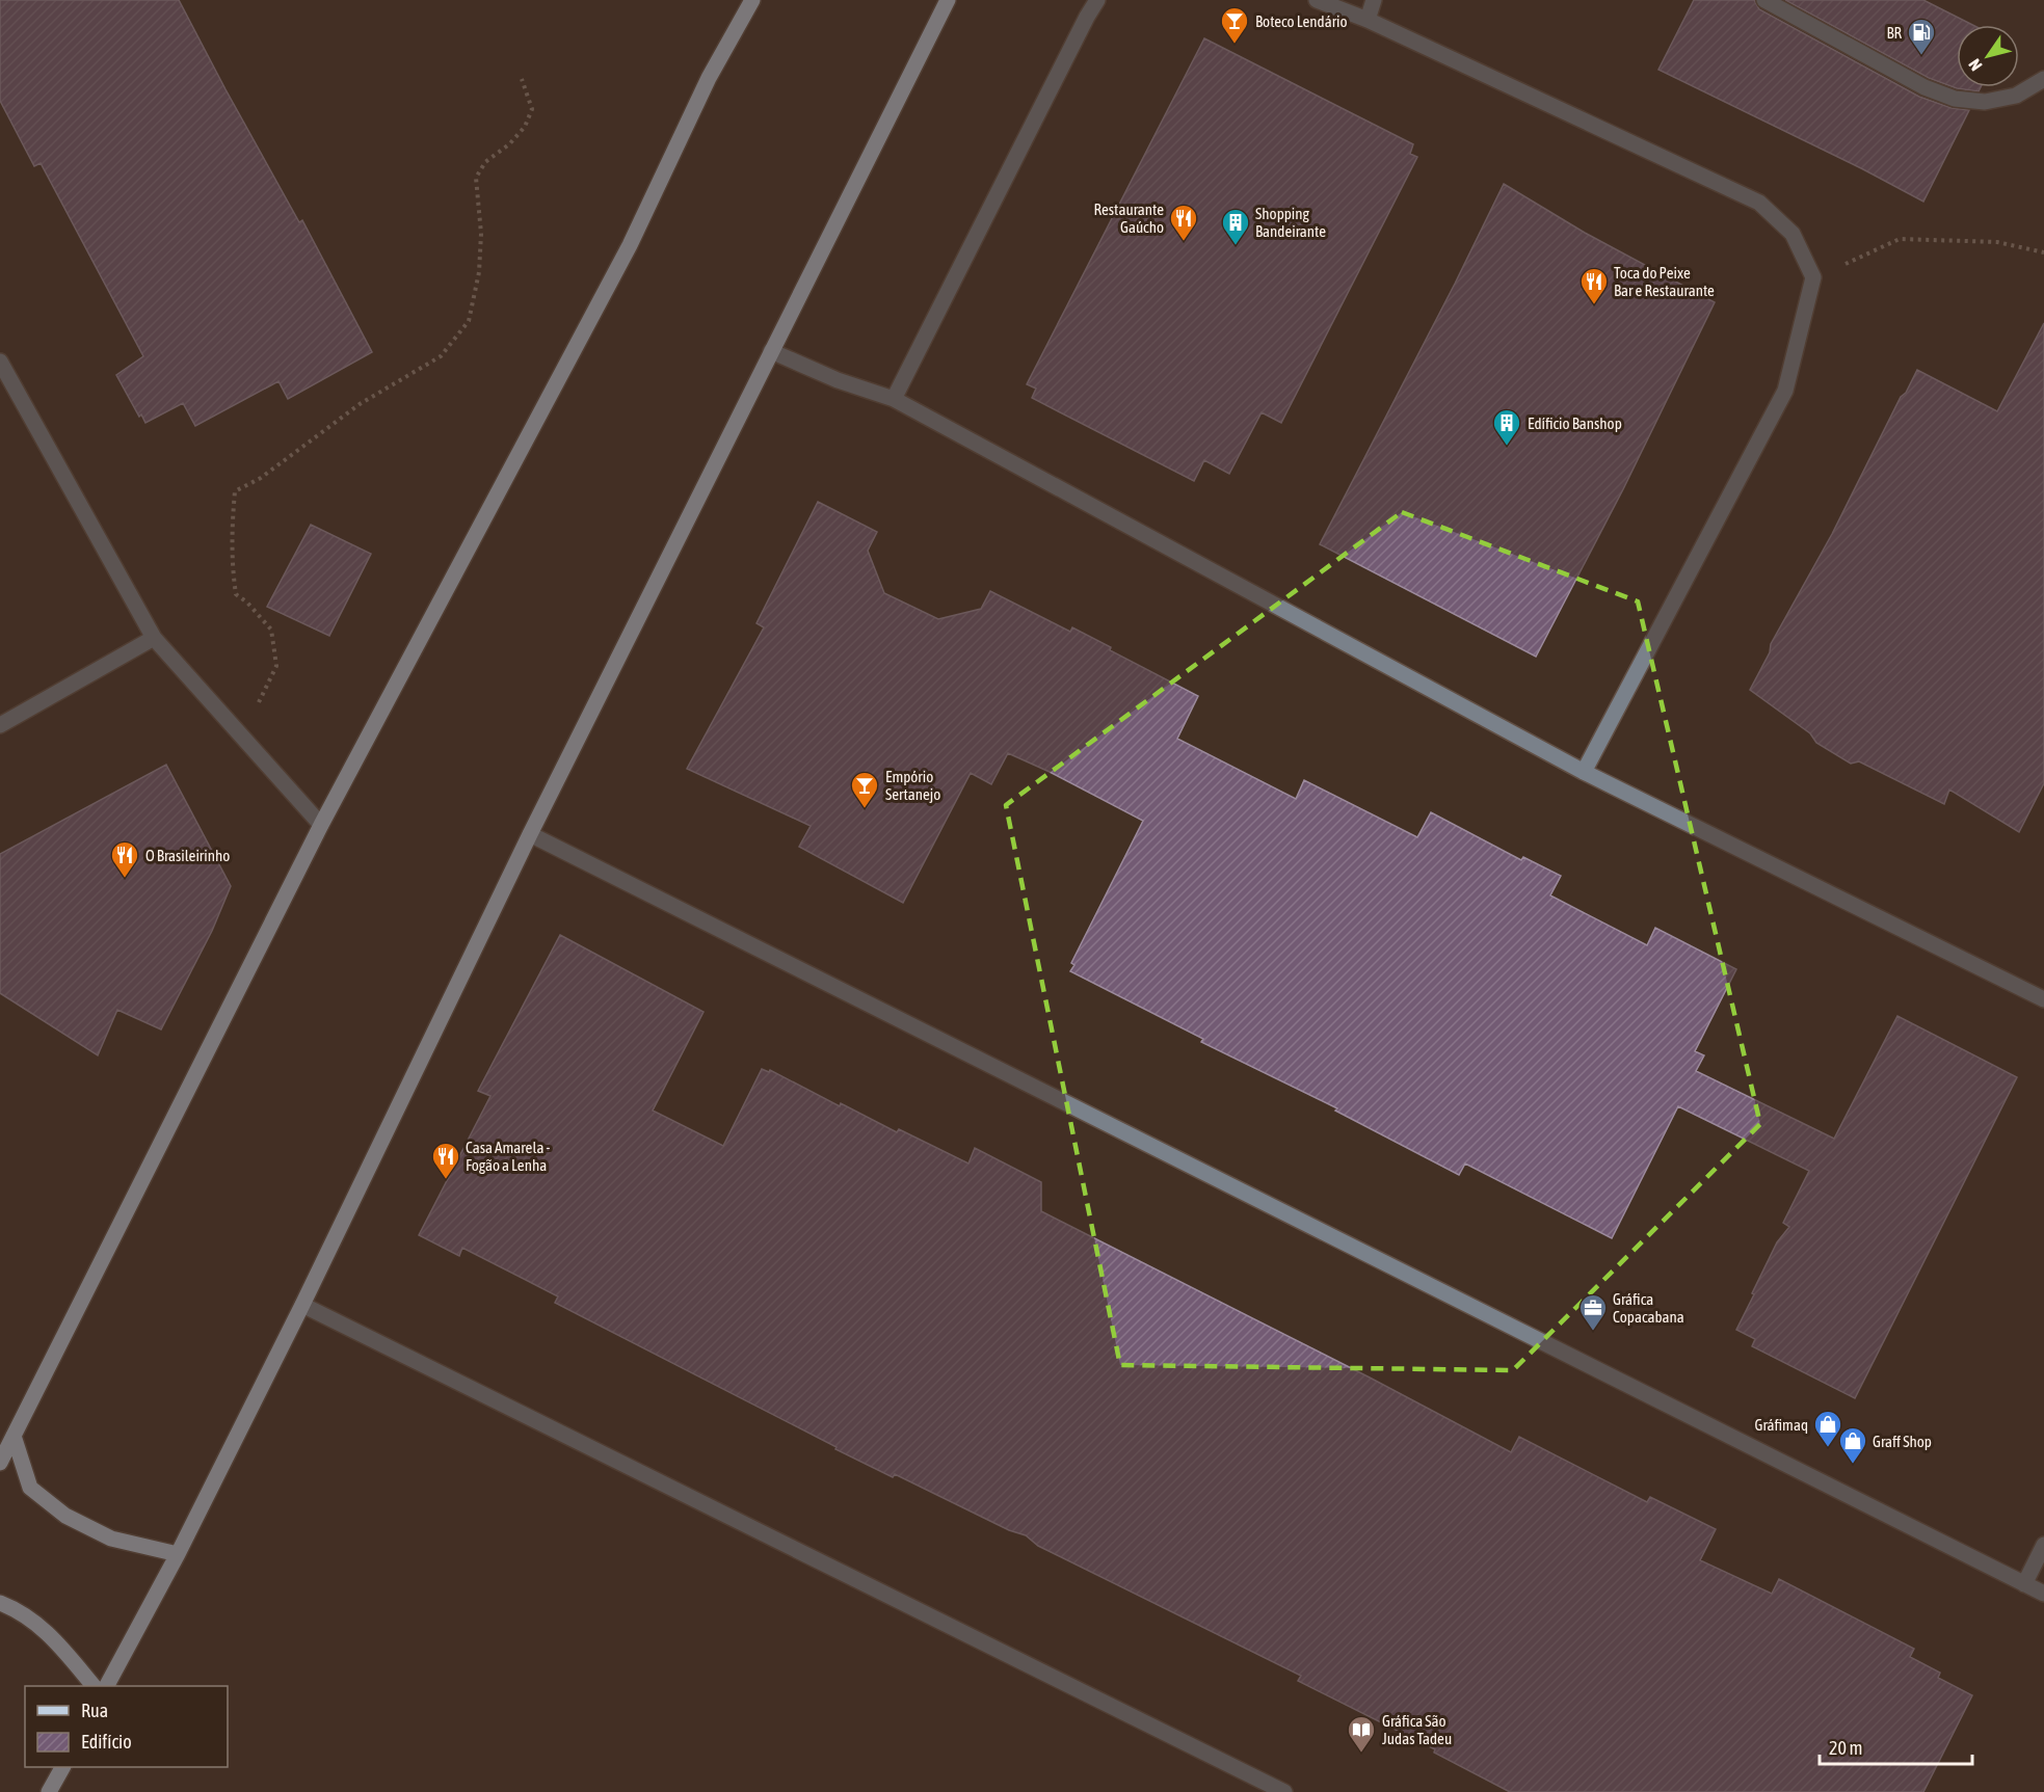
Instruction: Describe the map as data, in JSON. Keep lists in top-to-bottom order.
{
  "places": {
    "bar": ["Boteco Lendário", "Empório Sertanejo"],
    "fuel station": ["BR"],
    "restaurant": [
      "Restaurante Gaúcho",
      "Toca do Peixe Bar e Restaurante",
      "O Brasileirinho",
      "Casa Amarela - Fogão a Lenha"
    ],
    "building": ["Shopping Bandeirante", "Edíficio Banshop"],
    "office": ["Gráfica Copacabana"],
    "shop": ["Gráfimaq", "Graff Shop"],
    "library": ["Gráfica São Judas Tadeu"]
  },
  "legend": ["Rua", "Edifício"],
  "scale_bar": "20 m",
  "north": "bottom left"
}
